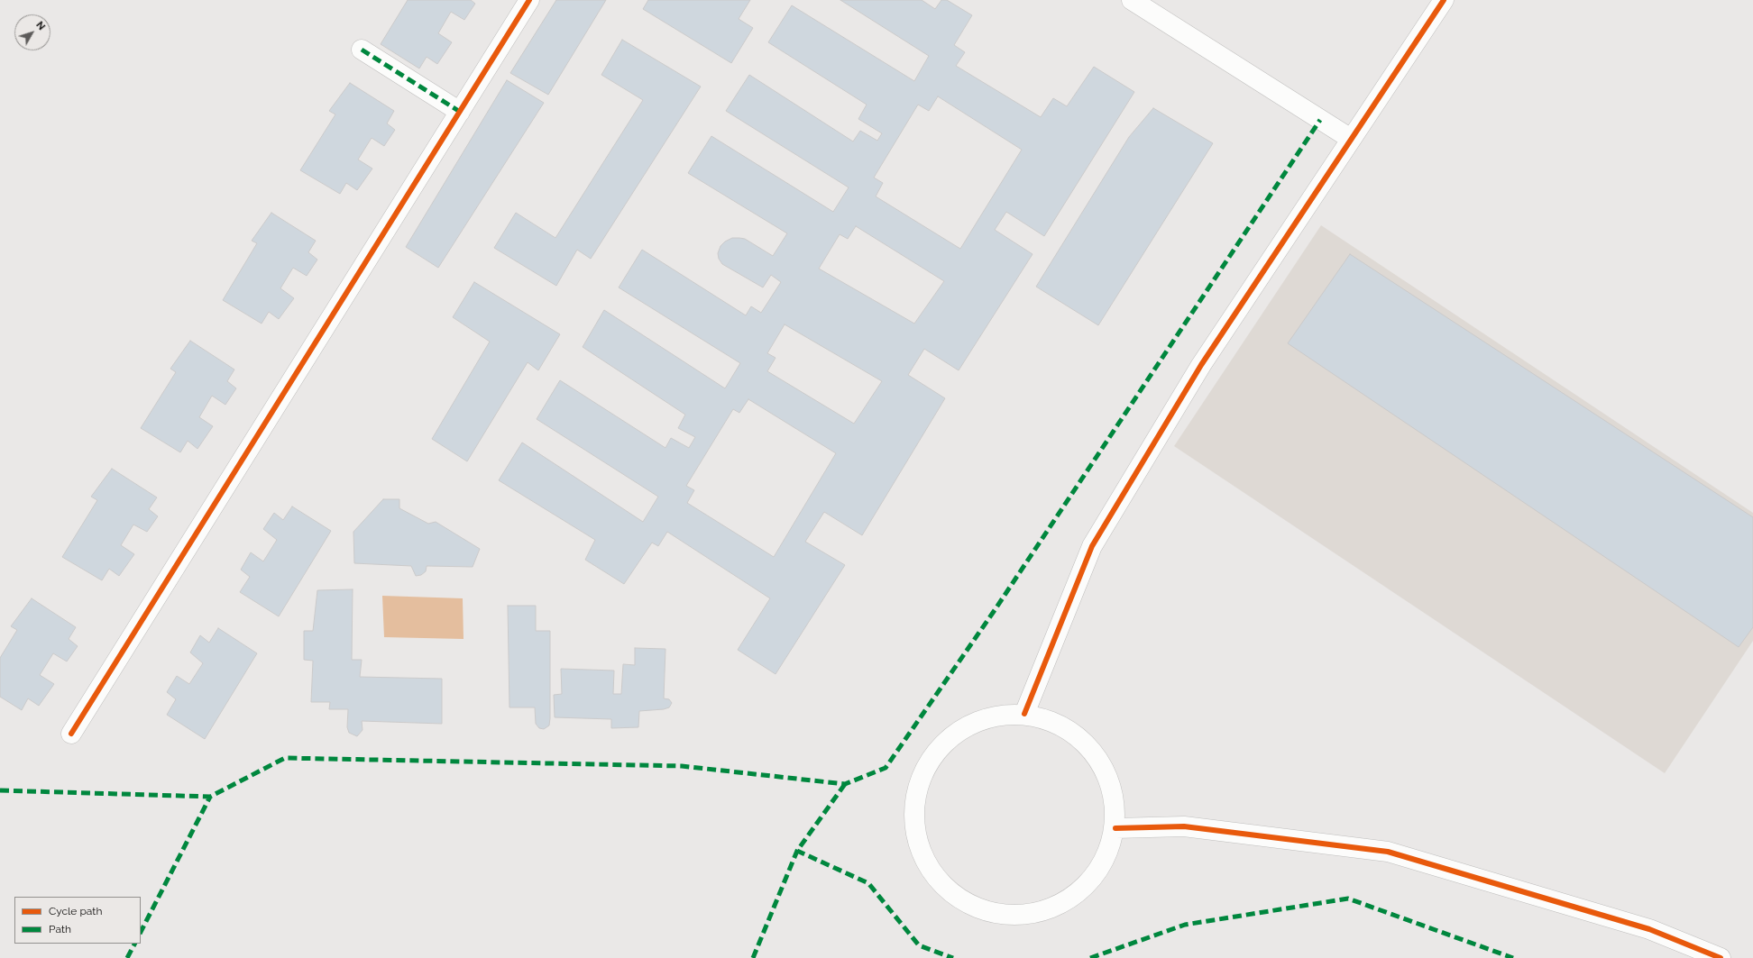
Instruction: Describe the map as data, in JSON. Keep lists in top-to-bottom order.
{
  "legend": ["Cycle path", "Path"],
  "north": "top right"
}
